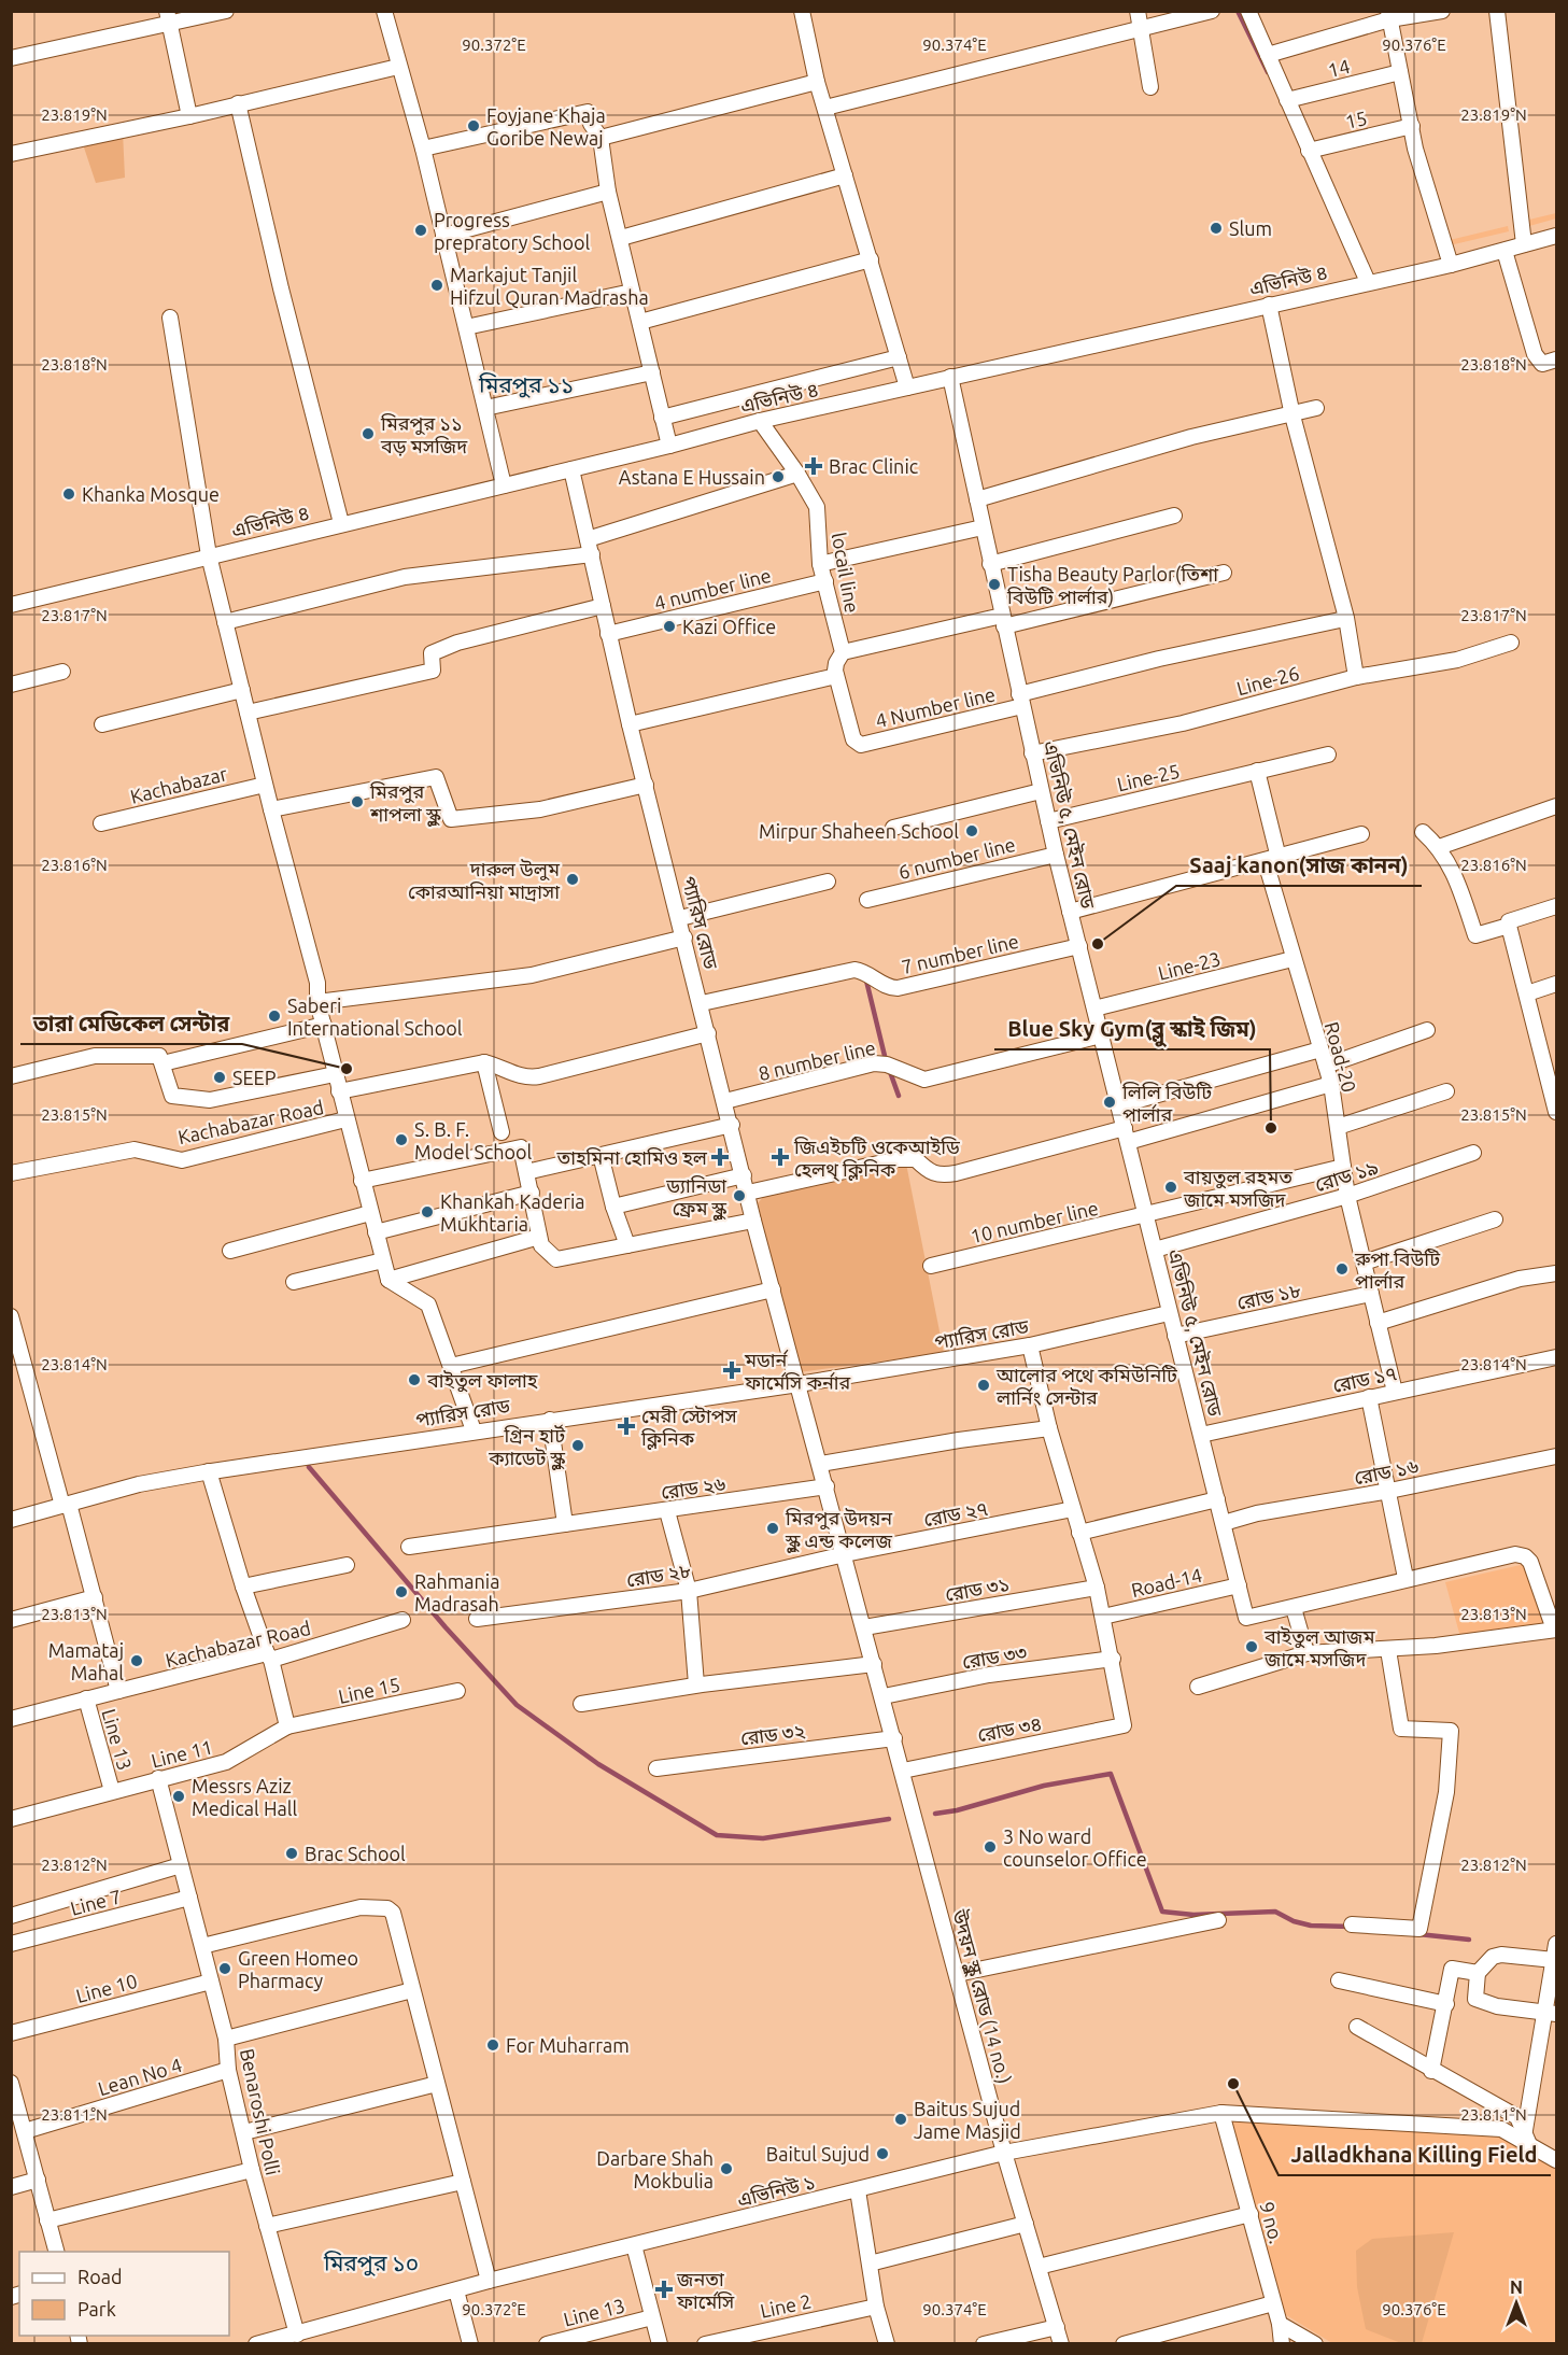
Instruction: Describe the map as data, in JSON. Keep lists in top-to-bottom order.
{
  "streets": {
    "street": [
      "14",
      "15",
      "এভিনিউ ৪",
      "locail line",
      "4 number line",
      "Line-26",
      "4 Number line",
      "Line-25",
      "Kachabazar",
      "এভিনিউ ৫, মেইন রোড",
      "6 number line",
      "প্যারিস রোড",
      "7 number line",
      "Line-23",
      "Road-20",
      "8 number line",
      "Kachabazar Road",
      "রোড ১৯",
      "10 number line",
      "রোড ১৮",
      "রোড ১৭",
      "রোড ১৬",
      "রোড ২৬",
      "রোড ২৭",
      "রোড ২৮",
      "Road-14",
      "রোড ৩১",
      "রোড ৩৩",
      "Line 15",
      "রোড ৩৪",
      "রোড ৩২",
      "Line 13",
      "Line 11",
      "Line 7",
      "Line 10",
      "উদয়ন স্কুল রোড (14 no.)",
      "Lean No 4",
      "Benaroshi Polli",
      "এভিনিউ ১",
      "9 no.",
      "Line 2"
    ]
  },
  "crossings": [
    ["এভিনিউ ৪", "locail line"],
    ["এভিনিউ ৪", "এভিনিউ ৫, মেইন রোড"],
    ["এভিনিউ ৪", "প্যারিস রোড"],
    ["locail line", "4 number line"],
    ["locail line", "4 Number line"],
    ["4 number line", "প্যারিস রোড"],
    ["Line-26", "এভিনিউ ৫, মেইন রোড"],
    ["4 Number line", "এভিনিউ ৫, মেইন রোড"],
    ["Line-25", "এভিনিউ ৫, মেইন রোড"],
    ["এভিনিউ ৫, মেইন রোড", "6 number line"],
    ["এভিনিউ ৫, মেইন রোড", "প্যারিস রোড"],
    ["এভিনিউ ৫, মেইন রোড", "7 number line"],
    ["এভিনিউ ৫, মেইন রোড", "Line-23"],
    ["এভিনিউ ৫, মেইন রোড", "8 number line"],
    ["এভিনিউ ৫, মেইন রোড", "রোড ১৯"],
    ["এভিনিউ ৫, মেইন রোড", "10 number line"],
    ["এভিনিউ ৫, মেইন রোড", "রোড ১৮"],
    ["এভিনিউ ৫, মেইন রোড", "রোড ১৭"],
    ["এভিনিউ ৫, মেইন রোড", "রোড ১৬"],
    ["এভিনিউ ৫, মেইন রোড", "Road-14"],
    ["প্যারিস রোড", "7 number line"],
    ["প্যারিস রোড", "8 number line"],
    ["প্যারিস রোড", "রোড ২৬"],
    ["প্যারিস রোড", "রোড ২৭"],
    ["প্যারিস রোড", "রোড ২৮"],
    ["প্যারিস রোড", "রোড ৩১"],
    ["প্যারিস রোড", "রোড ৩৩"],
    ["প্যারিস রোড", "রোড ৩৪"],
    ["প্যারিস রোড", "রোড ৩২"],
    ["প্যারিস রোড", "উদয়ন স্কুল রোড (14 no.)"],
    ["Line-23", "Road-20"],
    ["Road-20", "রোড ১৯"],
    ["Road-20", "10 number line"],
    ["Road-20", "রোড ১৮"],
    ["Road-20", "রোড ১৭"],
    ["Kachabazar Road", "Line 13"],
    ["রোড ২৭", "রোড ২৮"],
    ["রোড ৩৩", "রোড ৩৪"],
    ["Line 15", "Line 11"],
    ["রোড ৩৪", "উদয়ন স্কুল রোড (14 no.)"],
    ["Line 13", "Line 11"],
    ["Line 11", "Benaroshi Polli"],
    ["Line 7", "Benaroshi Polli"],
    ["Line 10", "Benaroshi Polli"],
    ["উদয়ন স্কুল রোড (14 no.)", "এভিনিউ ১"],
    ["Lean No 4", "Benaroshi Polli"],
    ["Benaroshi Polli", "এভিনিউ ১"],
    ["এভিনিউ ১", "9 no."]
  ],
  "districts": ["মিরপুর ১১", "মিরপুর ১০"],
  "places": {
    "other": [
      "Foyjane Khaja Goribe Newaj",
      "Slum",
      "Progress prepratory School",
      "Markajut Tanjil Hifzul Quran Madrasha",
      "মিরপুর ১১ বড় মসজিদ",
      "Astana E Hussain",
      "Khanka Mosque",
      "Tisha Beauty Parlor(তিশা বিউটি পার্লার)",
      "Kazi Office",
      "মিরপুর শাপলা স্কুল",
      "Mirpur Shaheen School",
      "দারুল উলুম কোরআনিয়া মাদ্রাসা",
      "Saaj kanon(সাজ কানন)",
      "Saberi International School",
      "তারা মেডিকেল সেন্টার",
      "SEEP",
      "লিলি বিউটি পার্লার",
      "Blue Sky Gym(ব্লু স্কাই জিম)",
      "S. B. F. Model School",
      "বায়তুল রহমত জামে মসজিদ",
      "ড্যানিডা ফ্রেম স্কুল",
      "Khankah Kaderia Mukhtaria",
      "রুপা বিউটি পার্লার",
      "বাইতুল ফালাহ",
      "আলোর পথে কমিউনিটি লার্নিং সেন্টার",
      "গ্রিন হার্ট ক্যাডেট স্কুল",
      "মিরপুর উদয়ন স্কুল এন্ড কলেজ",
      "Rahmania Madrasah",
      "বাইতুল আজম জামে মসজিদ",
      "Mamataj Mahal",
      "Messrs Aziz Medical Hall",
      "3 No ward counselor Office",
      "Brac School",
      "Green Homeo Pharmacy",
      "For Muharram",
      "Jalladkhana Killing Field",
      "Baitus Sujud Jame Masjid",
      "Baitul Sujud",
      "Darbare Shah Mokbulia"
    ],
    "health": [
      "Brac Clinic",
      "তাহমিনা হোমিও হল",
      "জিএইচটি ওকেআইডি হেলথ্ ক্লিনিক",
      "মডার্ন ফার্মেসি কর্নার",
      "মেরী স্টোপস ক্লিনিক",
      "জনতা ফার্মেসি"
    ]
  },
  "legend": ["Road", "Park"],
  "north": "top",
  "coordinates": [
    "90.372°E",
    "90.374°E",
    "90.376°E",
    "23.819°N",
    "23.818°N",
    "23.817°N",
    "23.816°N",
    "23.815°N",
    "23.814°N",
    "23.813°N",
    "23.812°N",
    "23.811°N"
  ]
}
